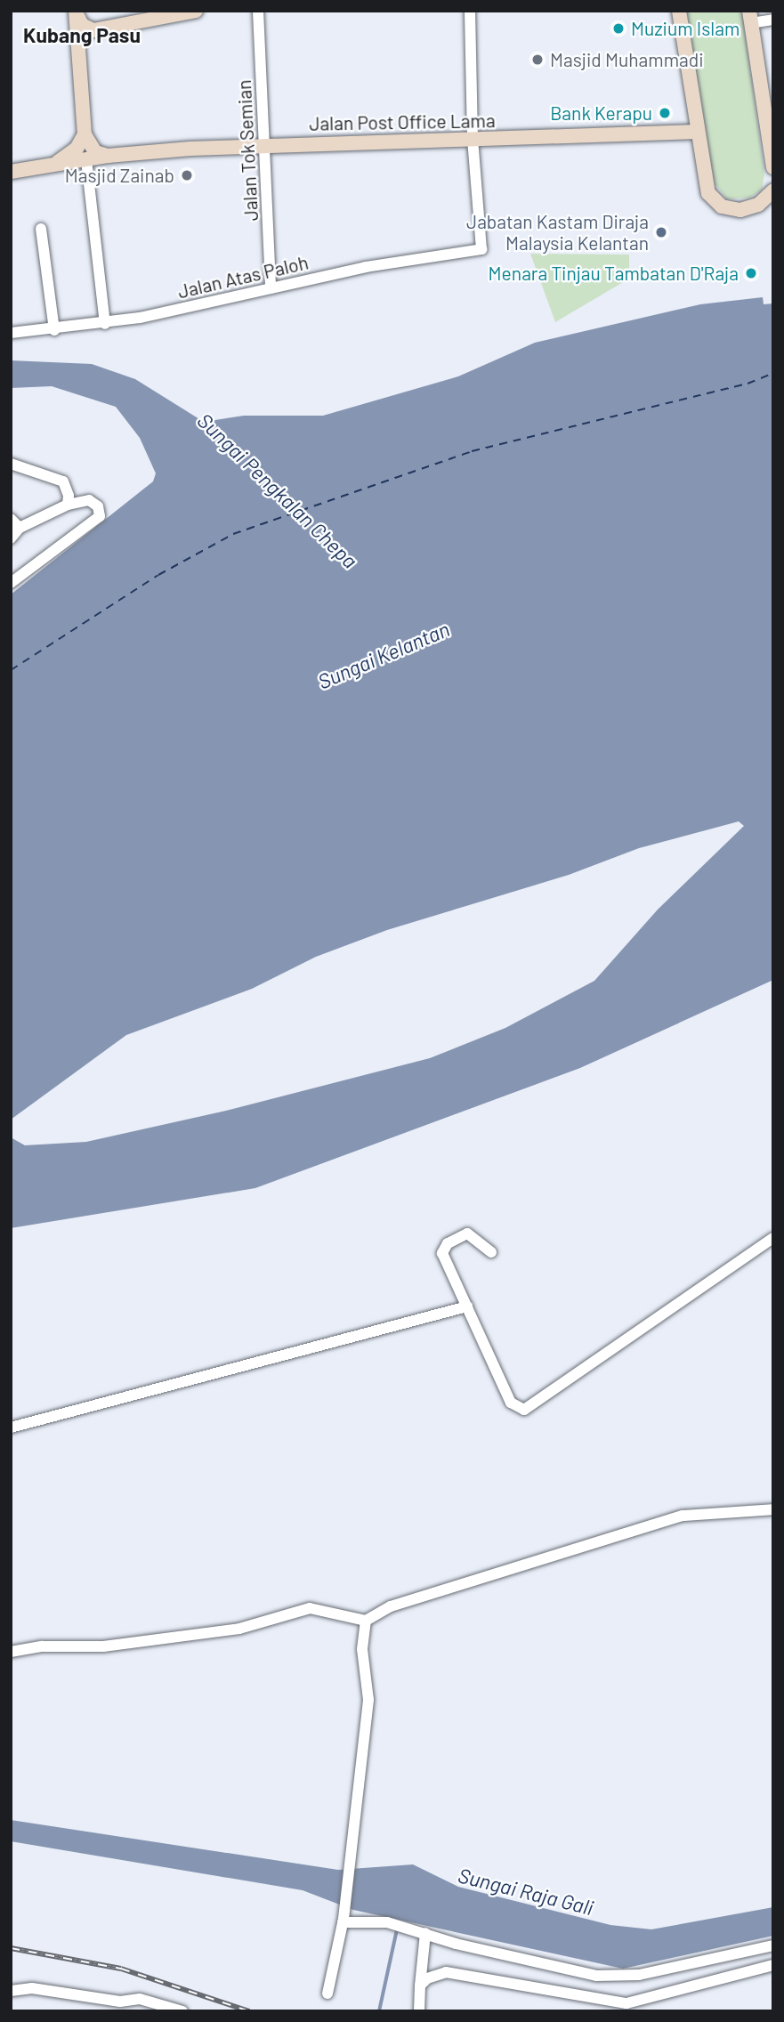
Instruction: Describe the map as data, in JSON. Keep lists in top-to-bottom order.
{
  "streets": {
    "main road": ["Jalan Post Office Lama"],
    "street": ["Jalan Tok Semian", "Jalan Atas Paloh"]
  },
  "crossings": [
    ["Jalan Post Office Lama", "Jalan Tok Semian"],
    ["Jalan Post Office Lama", "Jalan Atas Paloh"],
    ["Jalan Tok Semian", "Jalan Atas Paloh"]
  ],
  "districts": ["Kubang Pasu"],
  "water": ["Sungai Pengkalan Chepa", "Sungai Kelantan", "Sungai Raja Gali"],
  "places": [
    "Muzium Islam",
    "Masjid Muhammadi",
    "Bank Kerapu",
    "Masjid Zainab",
    "Jabatan Kastam Diraja Malaysia Kelantan",
    "Menara Tinjau Tambatan D'Raja"
  ]
}
